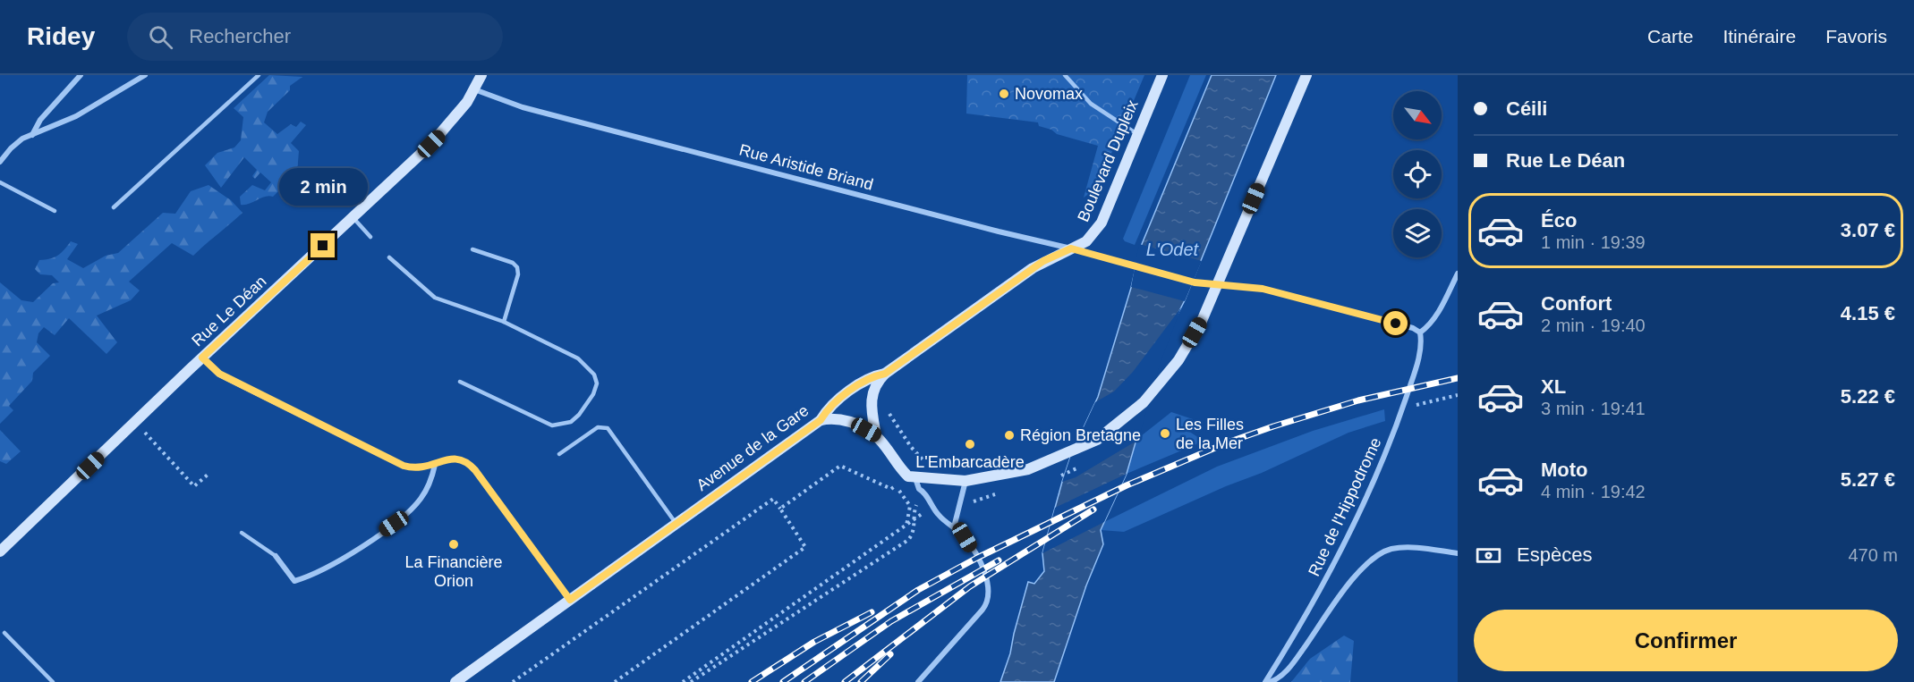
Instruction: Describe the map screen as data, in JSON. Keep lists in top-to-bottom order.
{
  "streets": {
    "main road": ["Boulevard Dupleix", "Rue Le Déan", "Avenue de la Gare"],
    "street": ["Rue Aristide Briand", "Rue de l'Hippodrome"]
  },
  "crossings": [
    ["Boulevard Dupleix", "Rue Aristide Briand"],
    ["Boulevard Dupleix", "Avenue de la Gare"],
    ["Rue Aristide Briand", "Rue Le Déan"],
    ["Rue Aristide Briand", "Avenue de la Gare"]
  ],
  "water": ["L'Odet"],
  "places": [
    "Novomax",
    "Les Filles de la Mer",
    "Région Bretagne",
    "L'Embarcadère",
    "La Financière Orion"
  ],
  "north": "bottom right",
  "page": {
    "header": "Ridey",
    "search": "Rechercher",
    "nav": ["Carte", "Itinéraire", "Favoris"],
    "banner": ["Céili", "Rue Le Déan"],
    "bubble": "2 min",
    "list": [
      {
        "name": "Éco",
        "note": "1 min · 19:39",
        "value": "3.07 €"
      },
      {
        "name": "Confort",
        "note": "2 min · 19:40",
        "value": "4.15 €"
      },
      {
        "name": "XL",
        "note": "3 min · 19:41",
        "value": "5.22 €"
      },
      {
        "name": "Moto",
        "note": "4 min · 19:42",
        "value": "5.27 €"
      }
    ],
    "pay": ["Espèces", "470 m"],
    "buttons": "Confirmer"
  }
}
